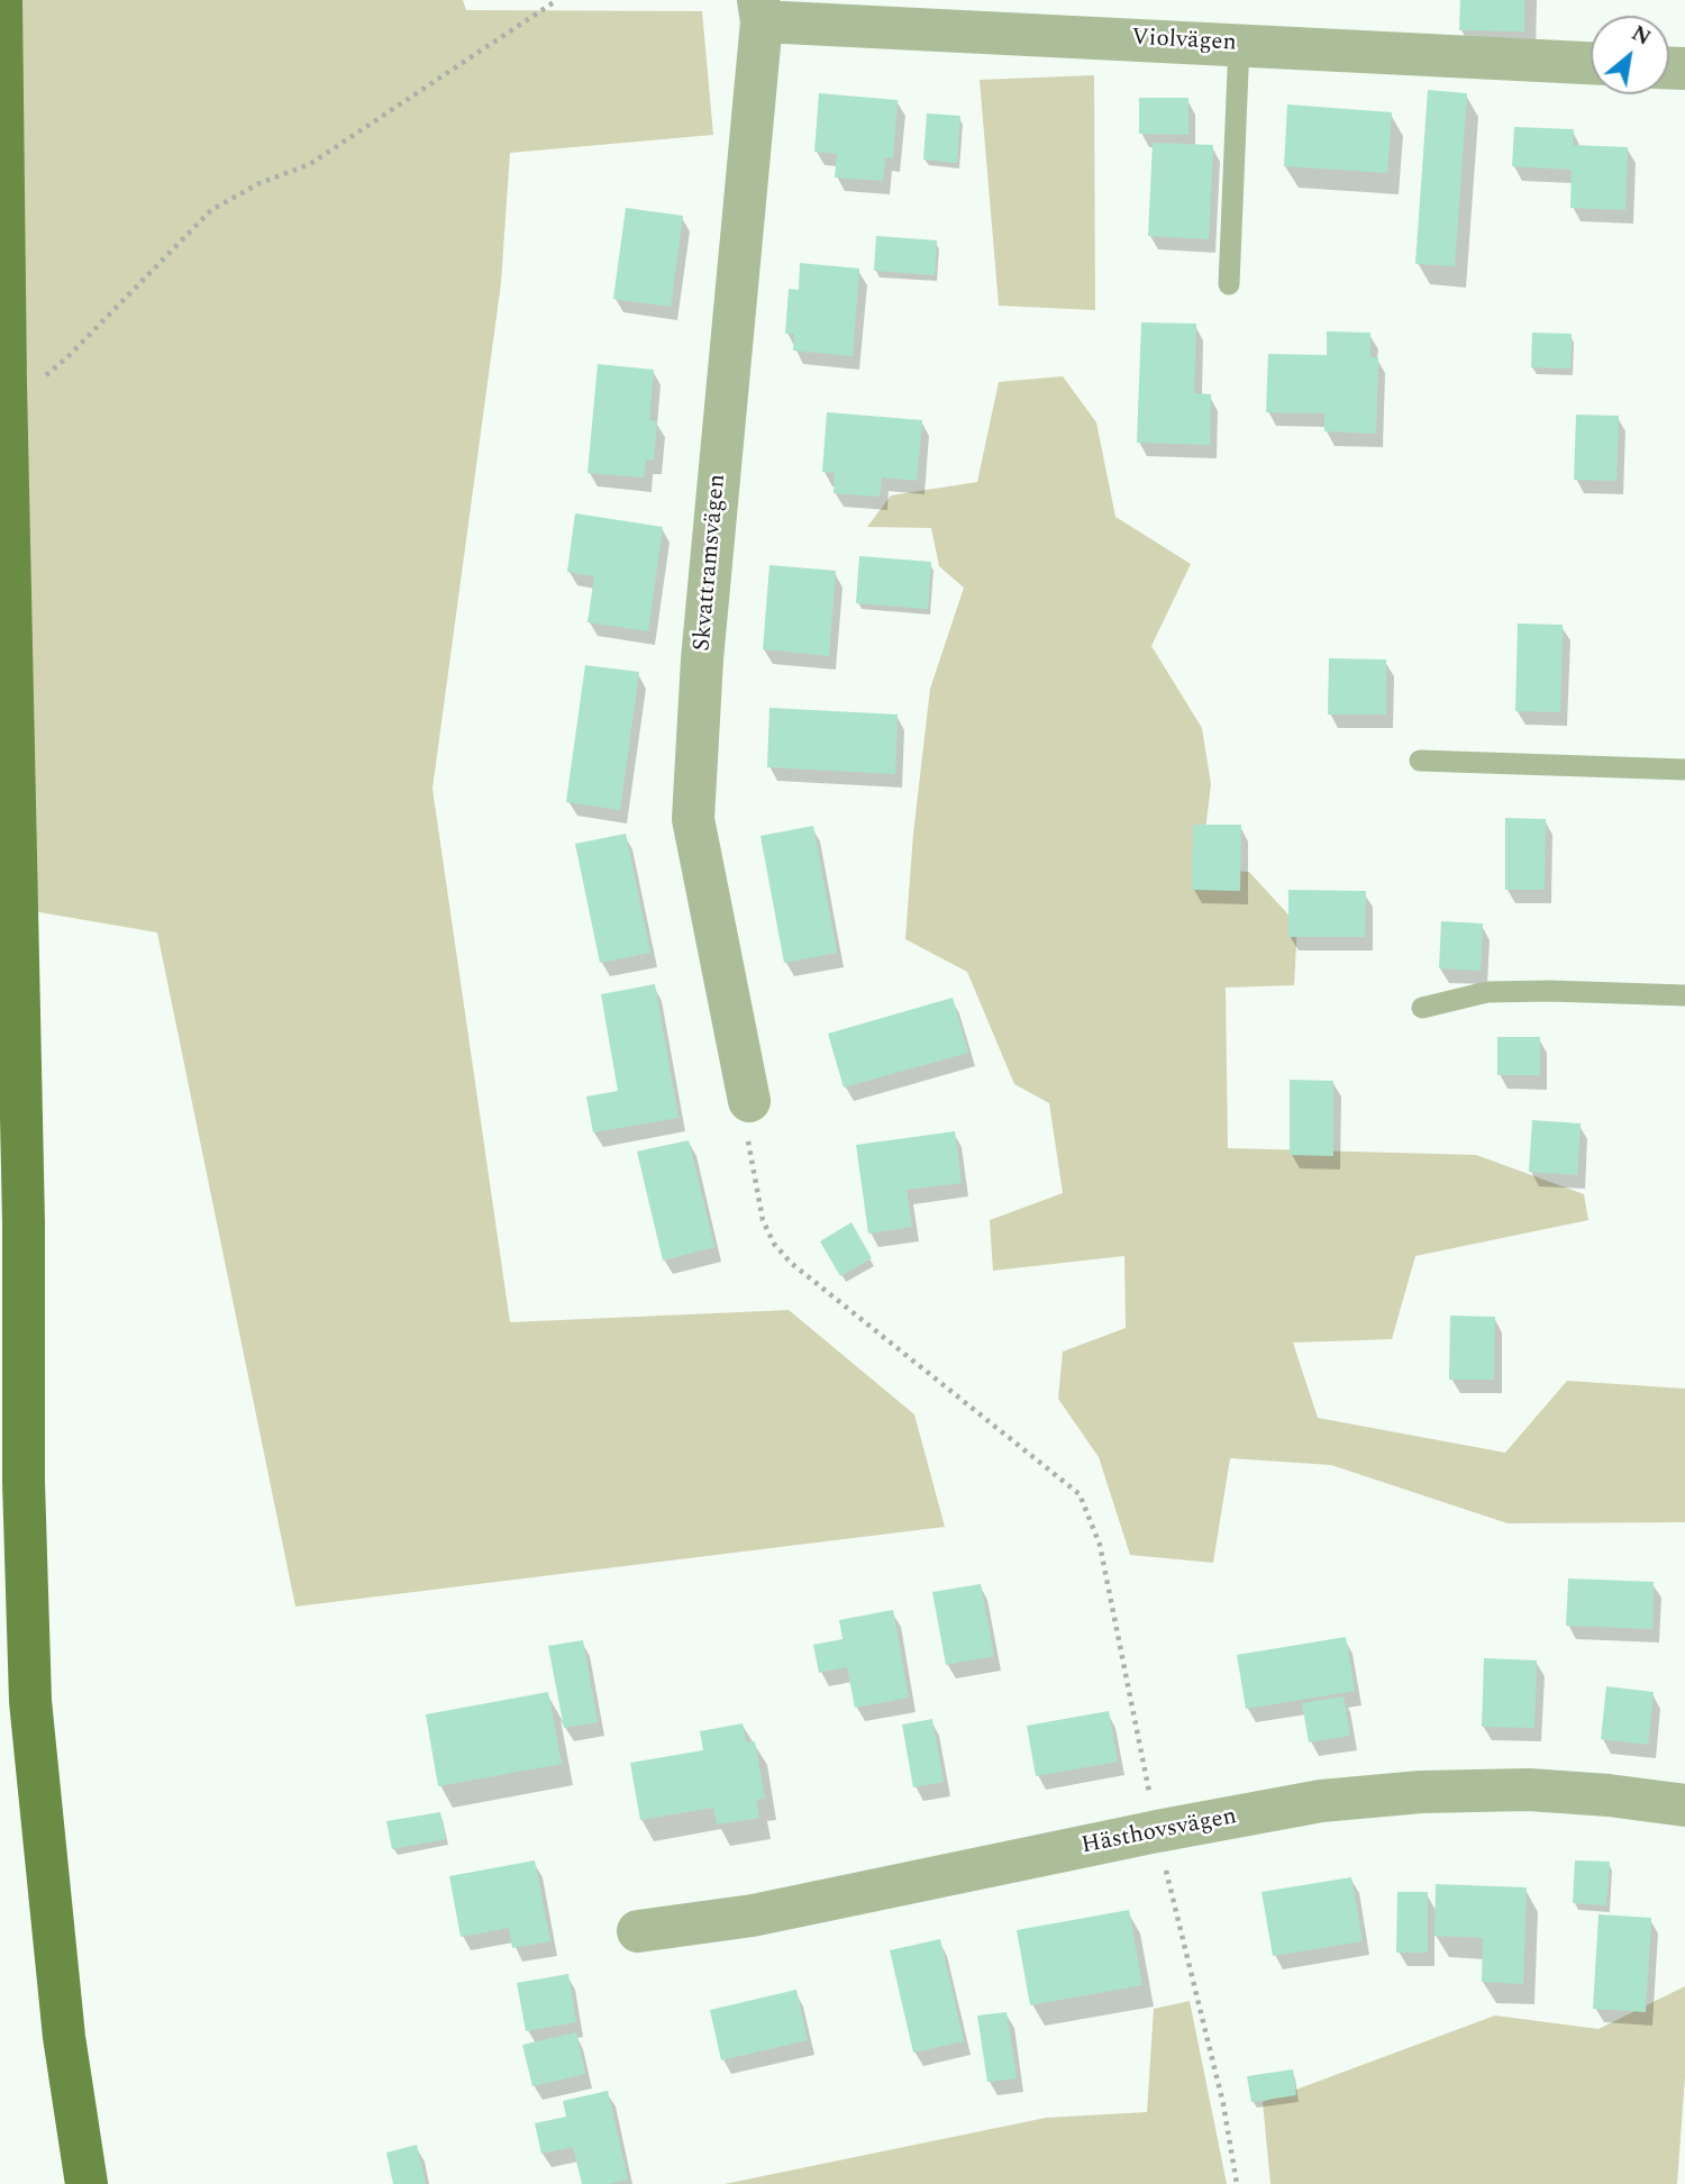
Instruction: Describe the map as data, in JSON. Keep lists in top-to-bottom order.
{
  "streets": {
    "street": ["Violvägen", "Skvattramsvägen", "Hästhovsvägen"]
  },
  "crossings": [
    ["Violvägen", "Skvattramsvägen"]
  ],
  "north": "top right"
}
